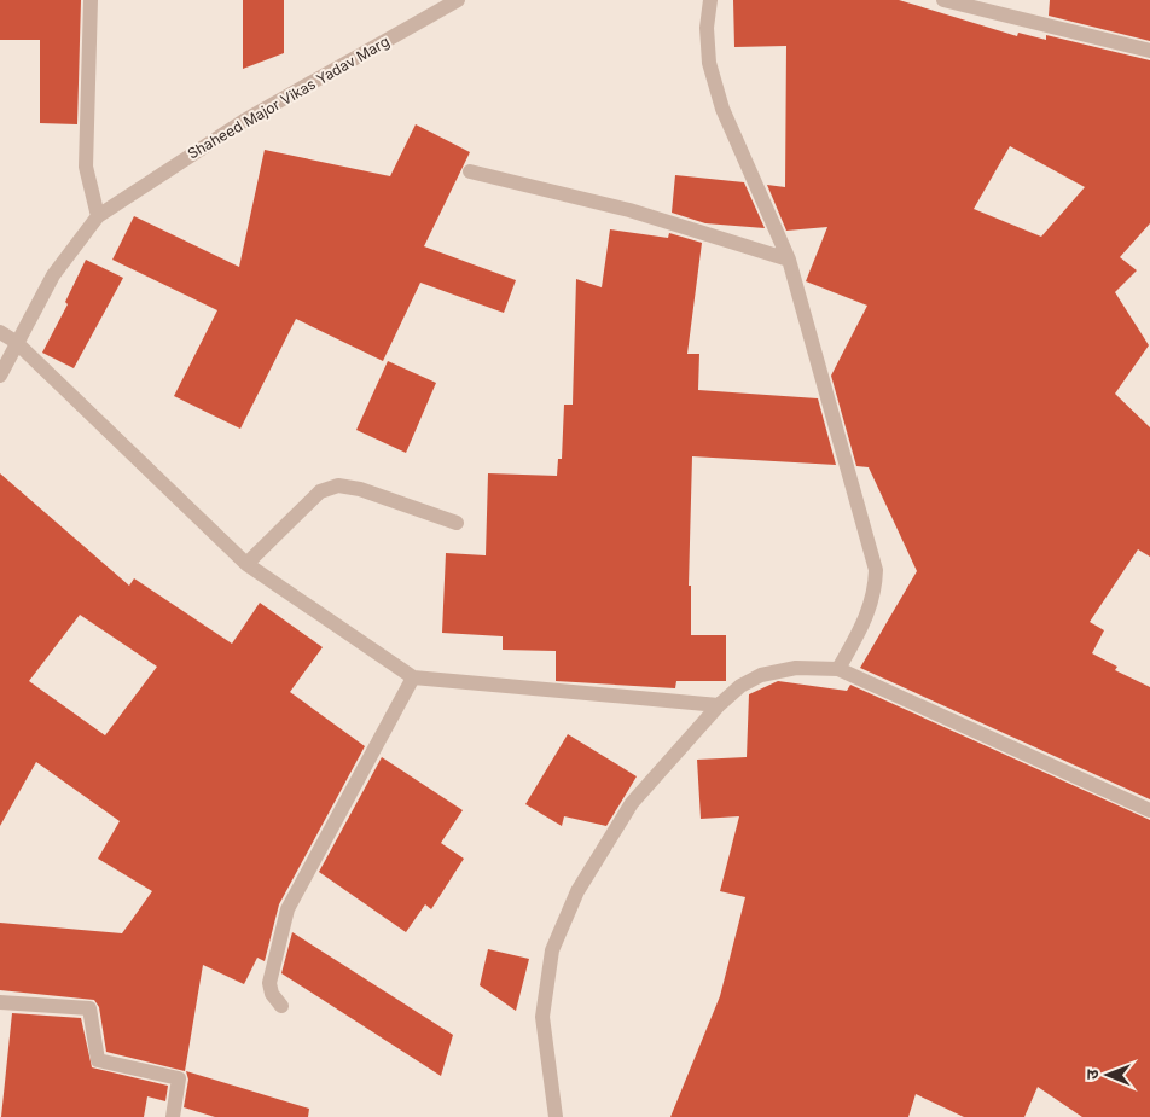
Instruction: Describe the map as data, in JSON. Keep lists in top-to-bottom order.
{
  "streets": {
    "street": ["Shaheed Major Vikas Yadav Marg"]
  },
  "north": "left"
}
